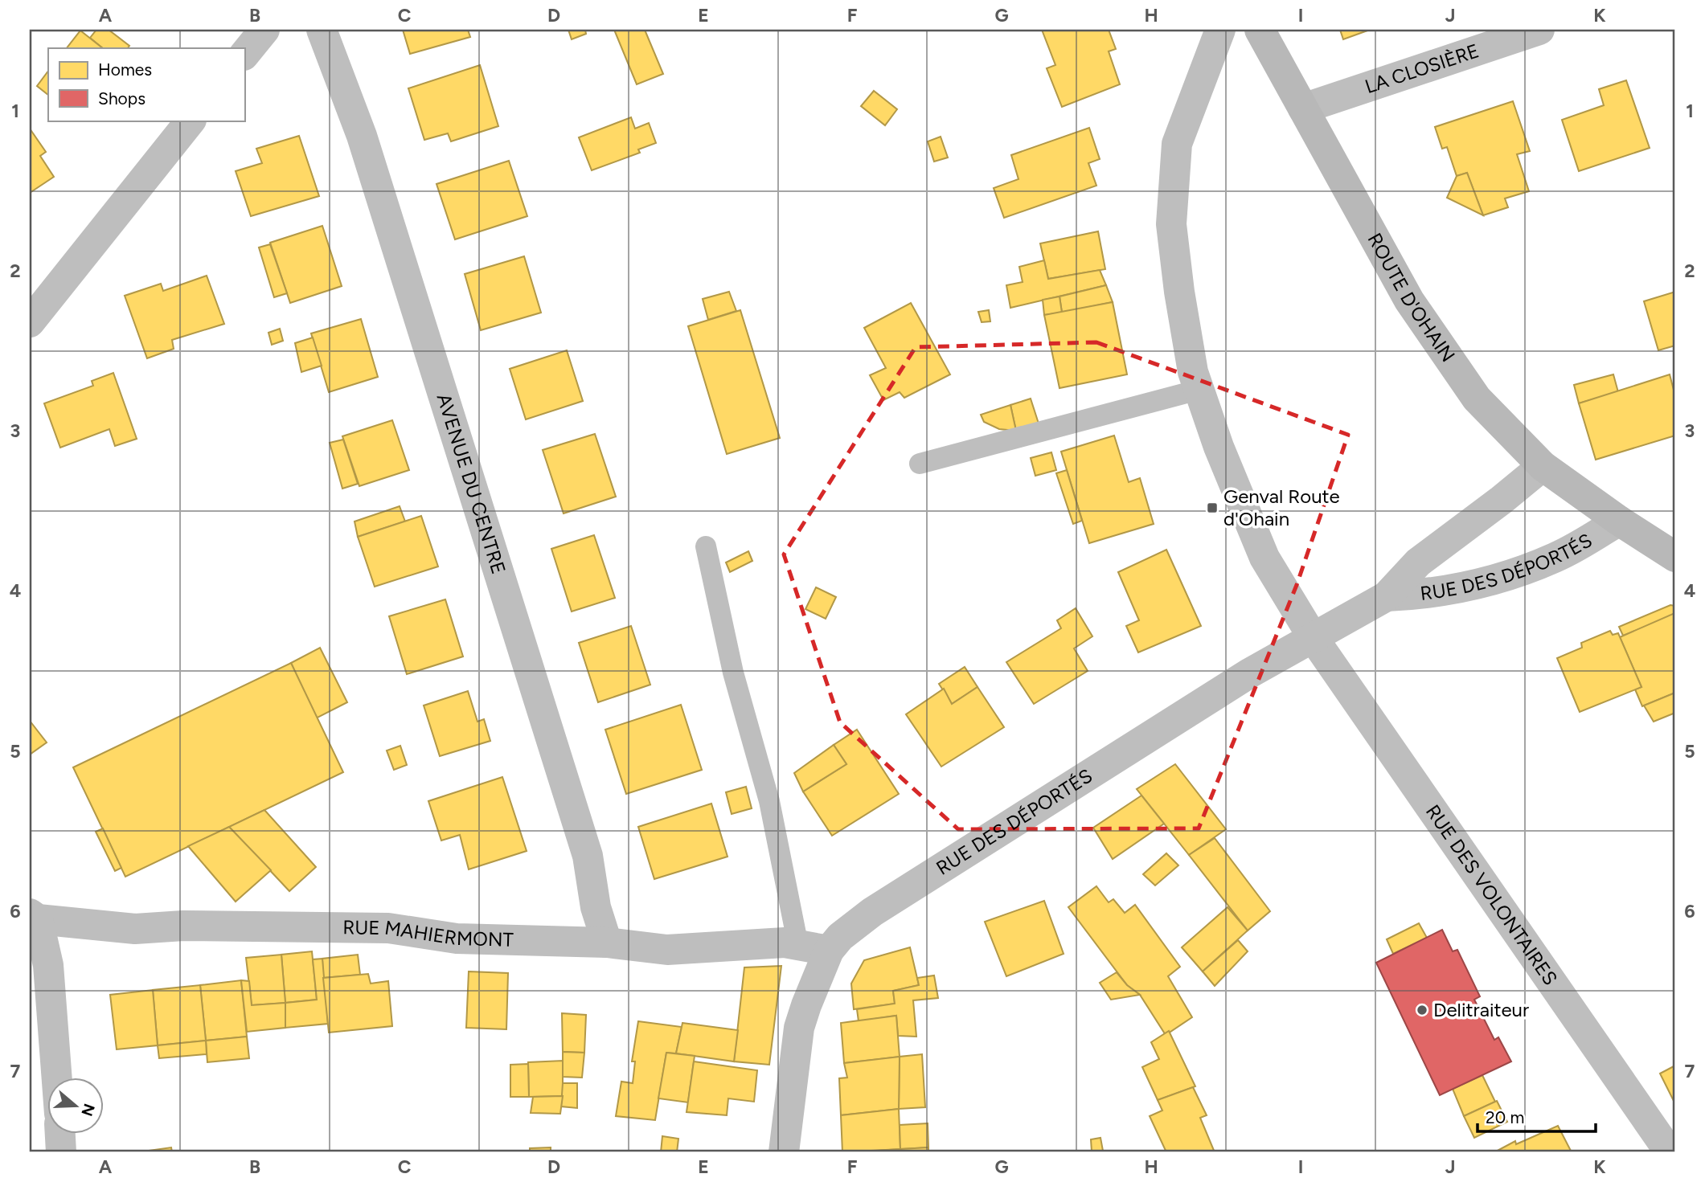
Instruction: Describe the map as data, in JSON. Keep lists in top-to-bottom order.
{
  "streets": {
    "main road": ["ROUTE D'OHAIN"],
    "street": [
      "LA CLOSIÈRE",
      "AVENUE DU CENTRE",
      "RUE DES DÉPORTÉS",
      "RUE DES VOLONTAIRES",
      "RUE MAHIERMONT"
    ]
  },
  "crossings": [
    ["LA CLOSIÈRE", "ROUTE D'OHAIN"],
    ["ROUTE D'OHAIN", "RUE DES DÉPORTÉS"],
    ["AVENUE DU CENTRE", "RUE MAHIERMONT"],
    ["RUE DES DÉPORTÉS", "RUE DES VOLONTAIRES"],
    ["RUE DES DÉPORTÉS", "RUE MAHIERMONT"]
  ],
  "places": {
    "transit": ["Genval Route d'Ohain"],
    "other": ["Delitraiteur"]
  },
  "legend": ["Homes", "Shops"],
  "scale_bar": "20 m",
  "north": "right",
  "grid": {
    "columns": [
      "A",
      "B",
      "C",
      "D",
      "E",
      "F",
      "G",
      "H",
      "I",
      "J",
      "K"
    ],
    "rows": [
      "1",
      "2",
      "3",
      "4",
      "5",
      "6",
      "7"
    ]
  }
}
